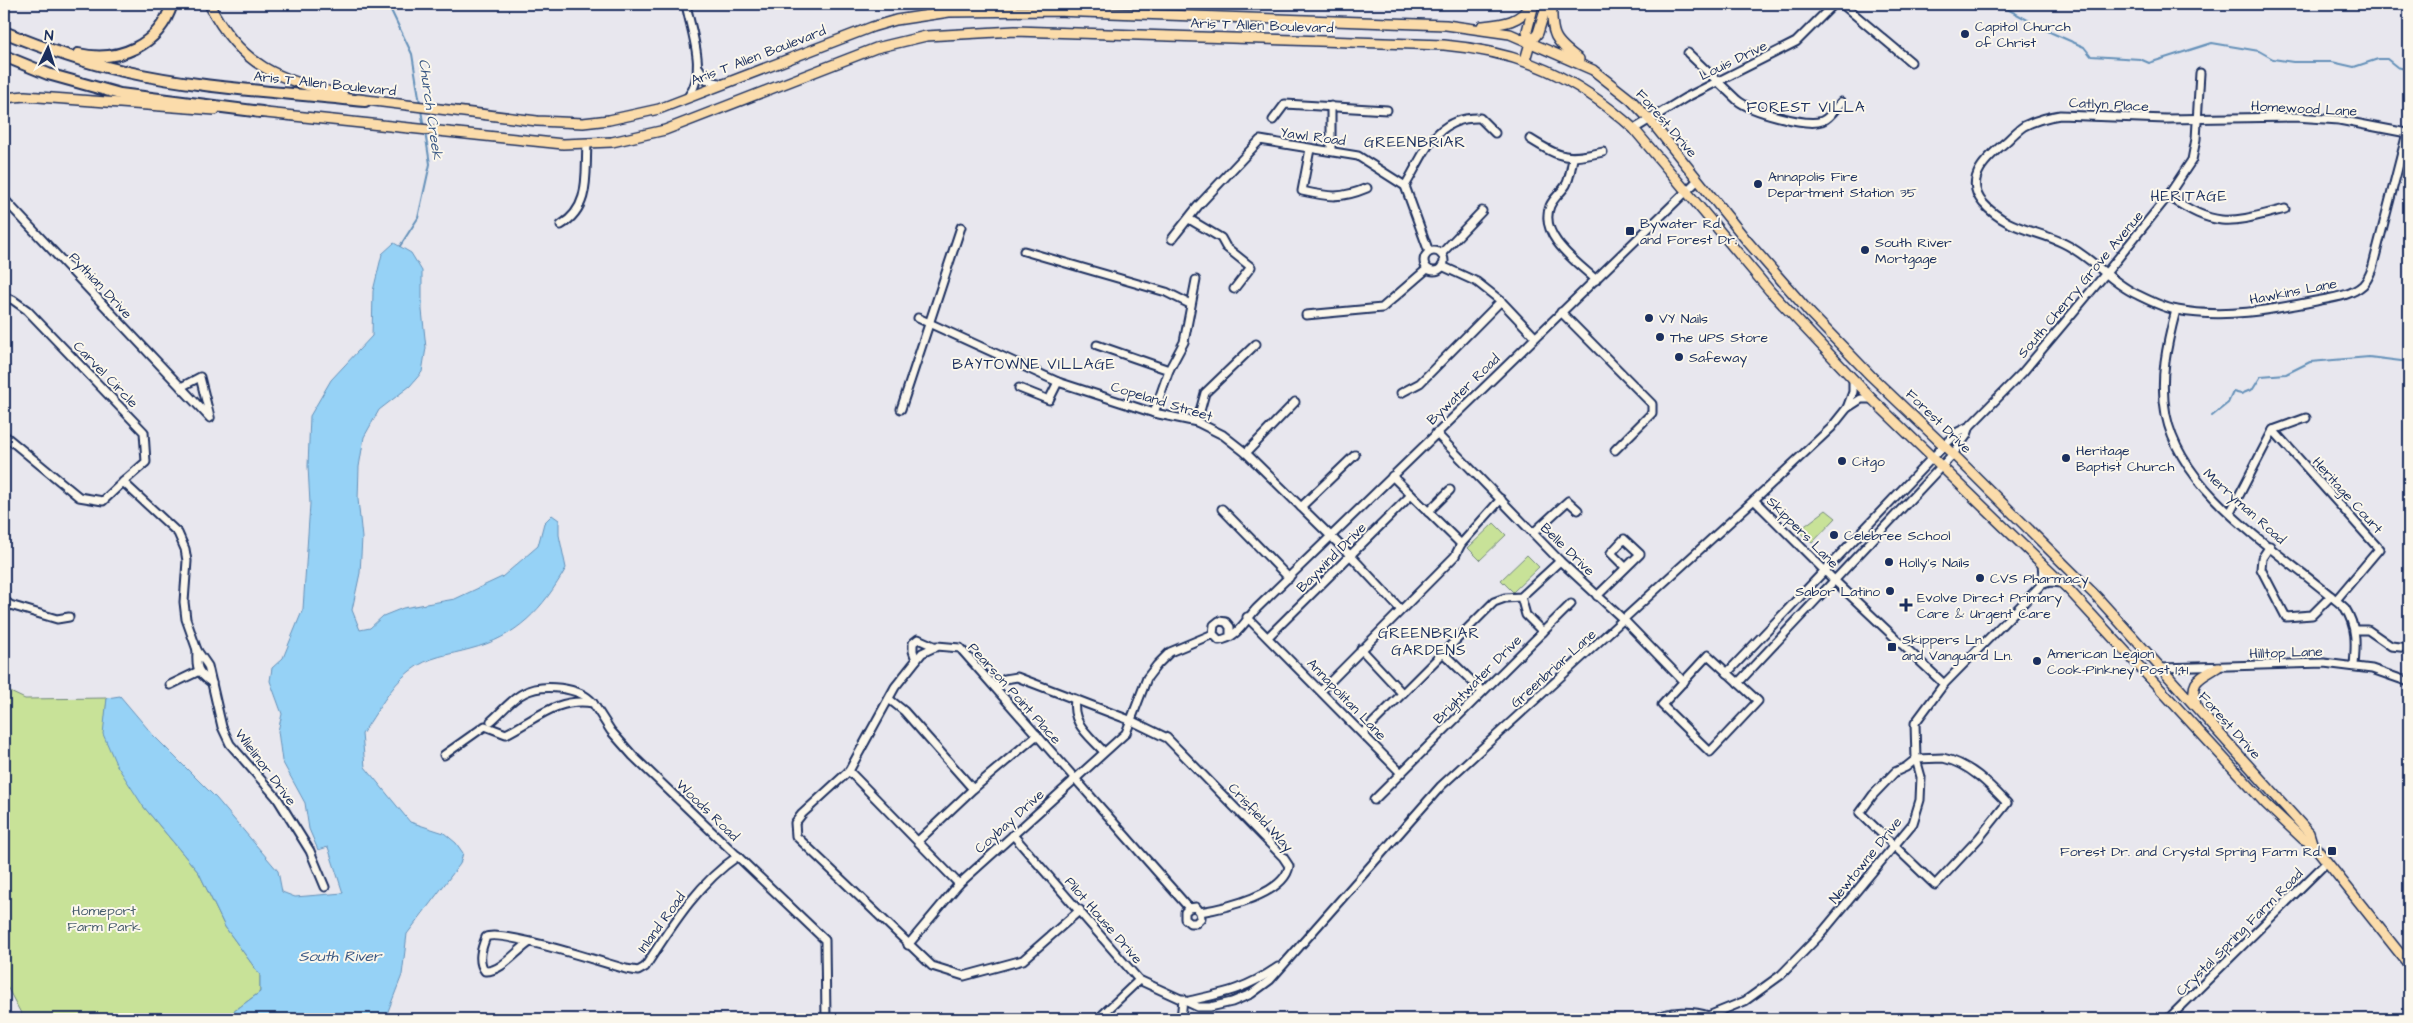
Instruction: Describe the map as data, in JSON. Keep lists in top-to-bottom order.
{
  "streets": {
    "highway": ["Aris T Allen Boulevard"],
    "main road": ["Forest Drive"],
    "street": [
      "Louis Drive",
      "Catlyn Place",
      "Homewood Lane",
      "Yawl Road",
      "South Cherry Grove Avenue",
      "Pythian Drive",
      "Hawkins Lane",
      "Carvel Circle",
      "Bywater Road",
      "Copeland Street",
      "Heritage Court",
      "Merryman Road",
      "Skippers Lane",
      "Belle Drive",
      "Baywind Drive",
      "Hilltop Lane",
      "Greenbriar Lane",
      "Brightwater Drive",
      "Pearson Point Place",
      "Annapolitan Lane",
      "Wilelinor Drive",
      "Woods Road",
      "Crisfield Way",
      "Coybay Drive",
      "Newtowne Drive",
      "Pilot House Drive",
      "Inland Road",
      "Crystal Spring Farm Road"
    ]
  },
  "crossings": [
    ["Aris T Allen Boulevard", "Forest Drive"],
    ["Louis Drive", "Forest Drive"],
    ["Catlyn Place", "Homewood Lane"],
    ["Catlyn Place", "South Cherry Grove Avenue"],
    ["Catlyn Place", "Hawkins Lane"],
    ["Homewood Lane", "South Cherry Grove Avenue"],
    ["Homewood Lane", "Hawkins Lane"],
    ["Forest Drive", "South Cherry Grove Avenue"],
    ["Forest Drive", "Bywater Road"],
    ["Forest Drive", "Hilltop Lane"],
    ["Forest Drive", "Greenbriar Lane"],
    ["Forest Drive", "Crystal Spring Farm Road"],
    ["South Cherry Grove Avenue", "Hawkins Lane"],
    ["South Cherry Grove Avenue", "Skippers Lane"],
    ["Hawkins Lane", "Merryman Road"],
    ["Carvel Circle", "Wilelinor Drive"],
    ["Bywater Road", "Copeland Street"],
    ["Bywater Road", "Belle Drive"],
    ["Bywater Road", "Annapolitan Lane"],
    ["Copeland Street", "Baywind Drive"],
    ["Heritage Court", "Merryman Road"],
    ["Merryman Road", "Hilltop Lane"],
    ["Skippers Lane", "Greenbriar Lane"],
    ["Skippers Lane", "Newtowne Drive"],
    ["Belle Drive", "Greenbriar Lane"],
    ["Baywind Drive", "Annapolitan Lane"],
    ["Greenbriar Lane", "Pilot House Drive"],
    ["Brightwater Drive", "Annapolitan Lane"],
    ["Pearson Point Place", "Crisfield Way"],
    ["Pearson Point Place", "Coybay Drive"],
    ["Woods Road", "Inland Road"],
    ["Crisfield Way", "Coybay Drive"],
    ["Coybay Drive", "Pilot House Drive"]
  ],
  "districts": [
    "FOREST VILLA",
    "GREENBRIAR",
    "HERITAGE",
    "BAYTOWNE VILLAGE",
    "GREENBRIAR GARDENS"
  ],
  "water": ["Church Creek", "South River"],
  "parks": ["Homeport Farm Park"],
  "places": {
    "other": [
      "Capitol Church of Christ",
      "Annapolis Fire Department Station 35",
      "South River Mortgage",
      "VY Nails",
      "The UPS Store",
      "Safeway",
      "Heritage Baptist Church",
      "Citgo",
      "Celebree School",
      "Holly's Nails",
      "CVS Pharmacy",
      "Sabor Latino",
      "American Legion Cook-Pinkney Post 141"
    ],
    "transit": ["Bywater Rd. and Forest Dr.", "Skippers Ln. and Vanguard Ln.", "Forest Dr. and Crystal Spring Farm Rd."],
    "health": ["Evolve Direct Primary Care & Urgent Care"]
  },
  "north": "top"
}
